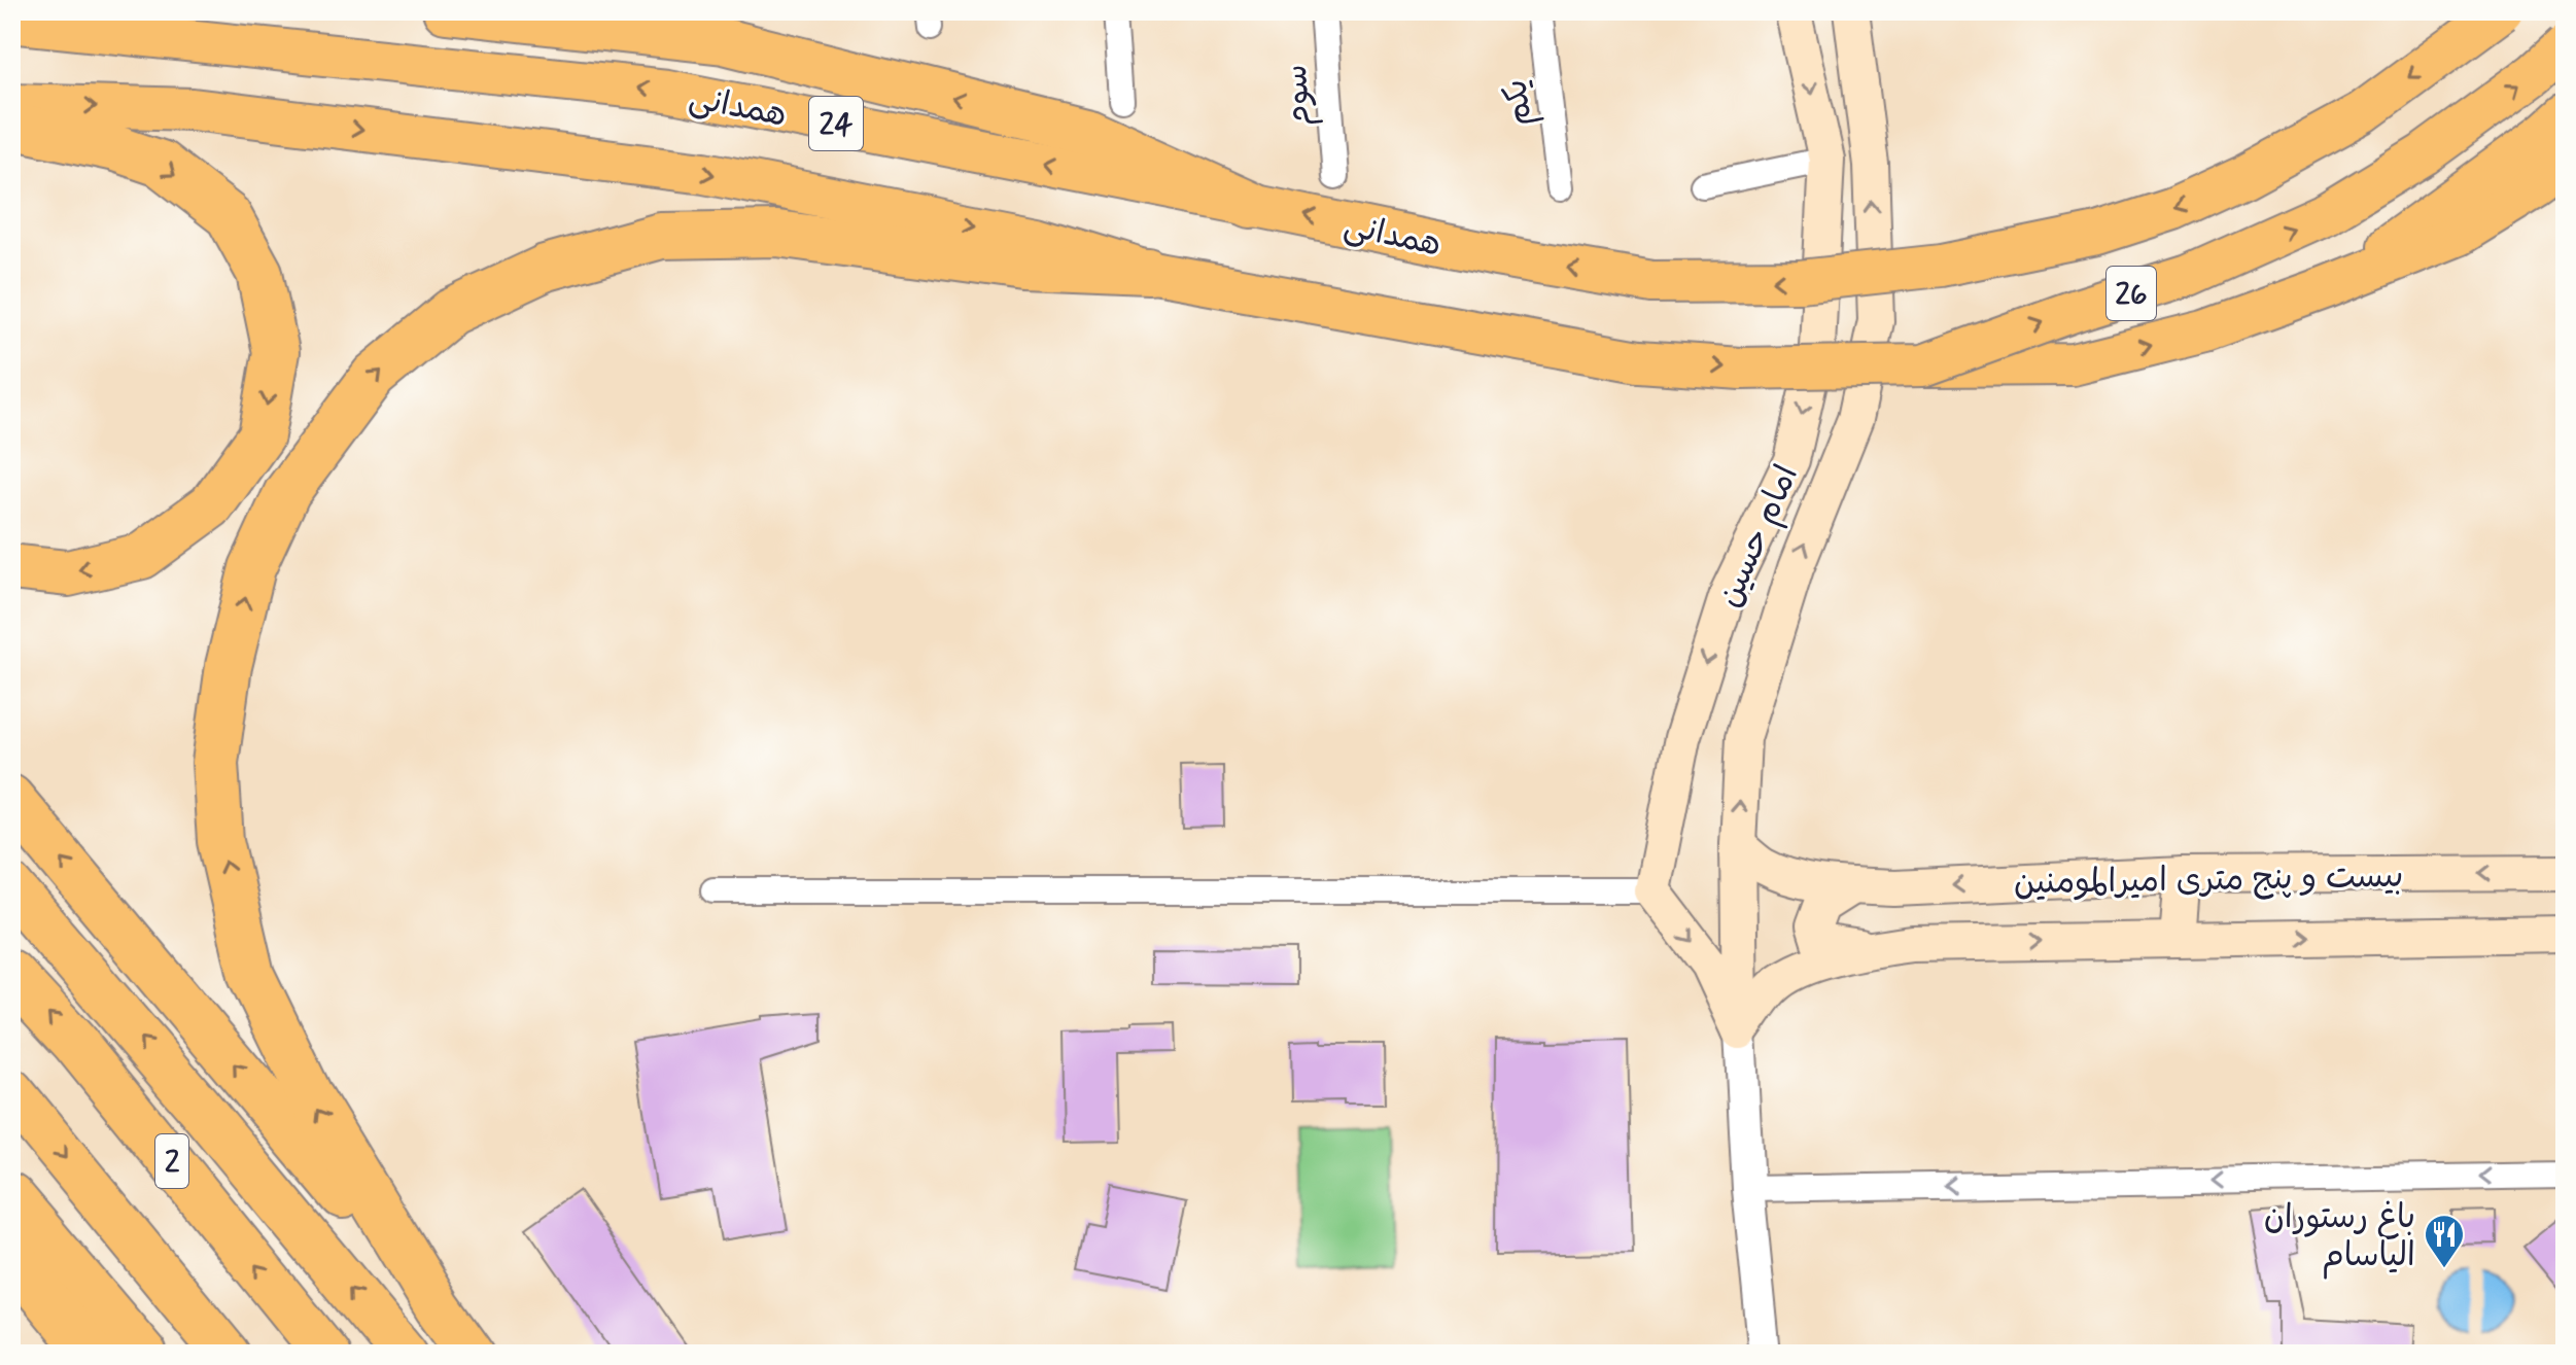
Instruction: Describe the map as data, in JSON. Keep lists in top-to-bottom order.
{
  "streets": {
    "highway": [
      "همدانی",
      "24",
      "26",
      "2"
    ],
    "main road": ["امام حسین", "بیست و پنج متری امیرالمومنین"],
    "street": ["سوم", "یکم"]
  },
  "crossings": [
    ["همدانی", "26"],
    ["24", "26"],
    ["امام حسین", "بیست و پنج متری امیرالمومنین"]
  ],
  "places": {
    "restaurant": ["باغ رستوران الیاسام"]
  }
}
